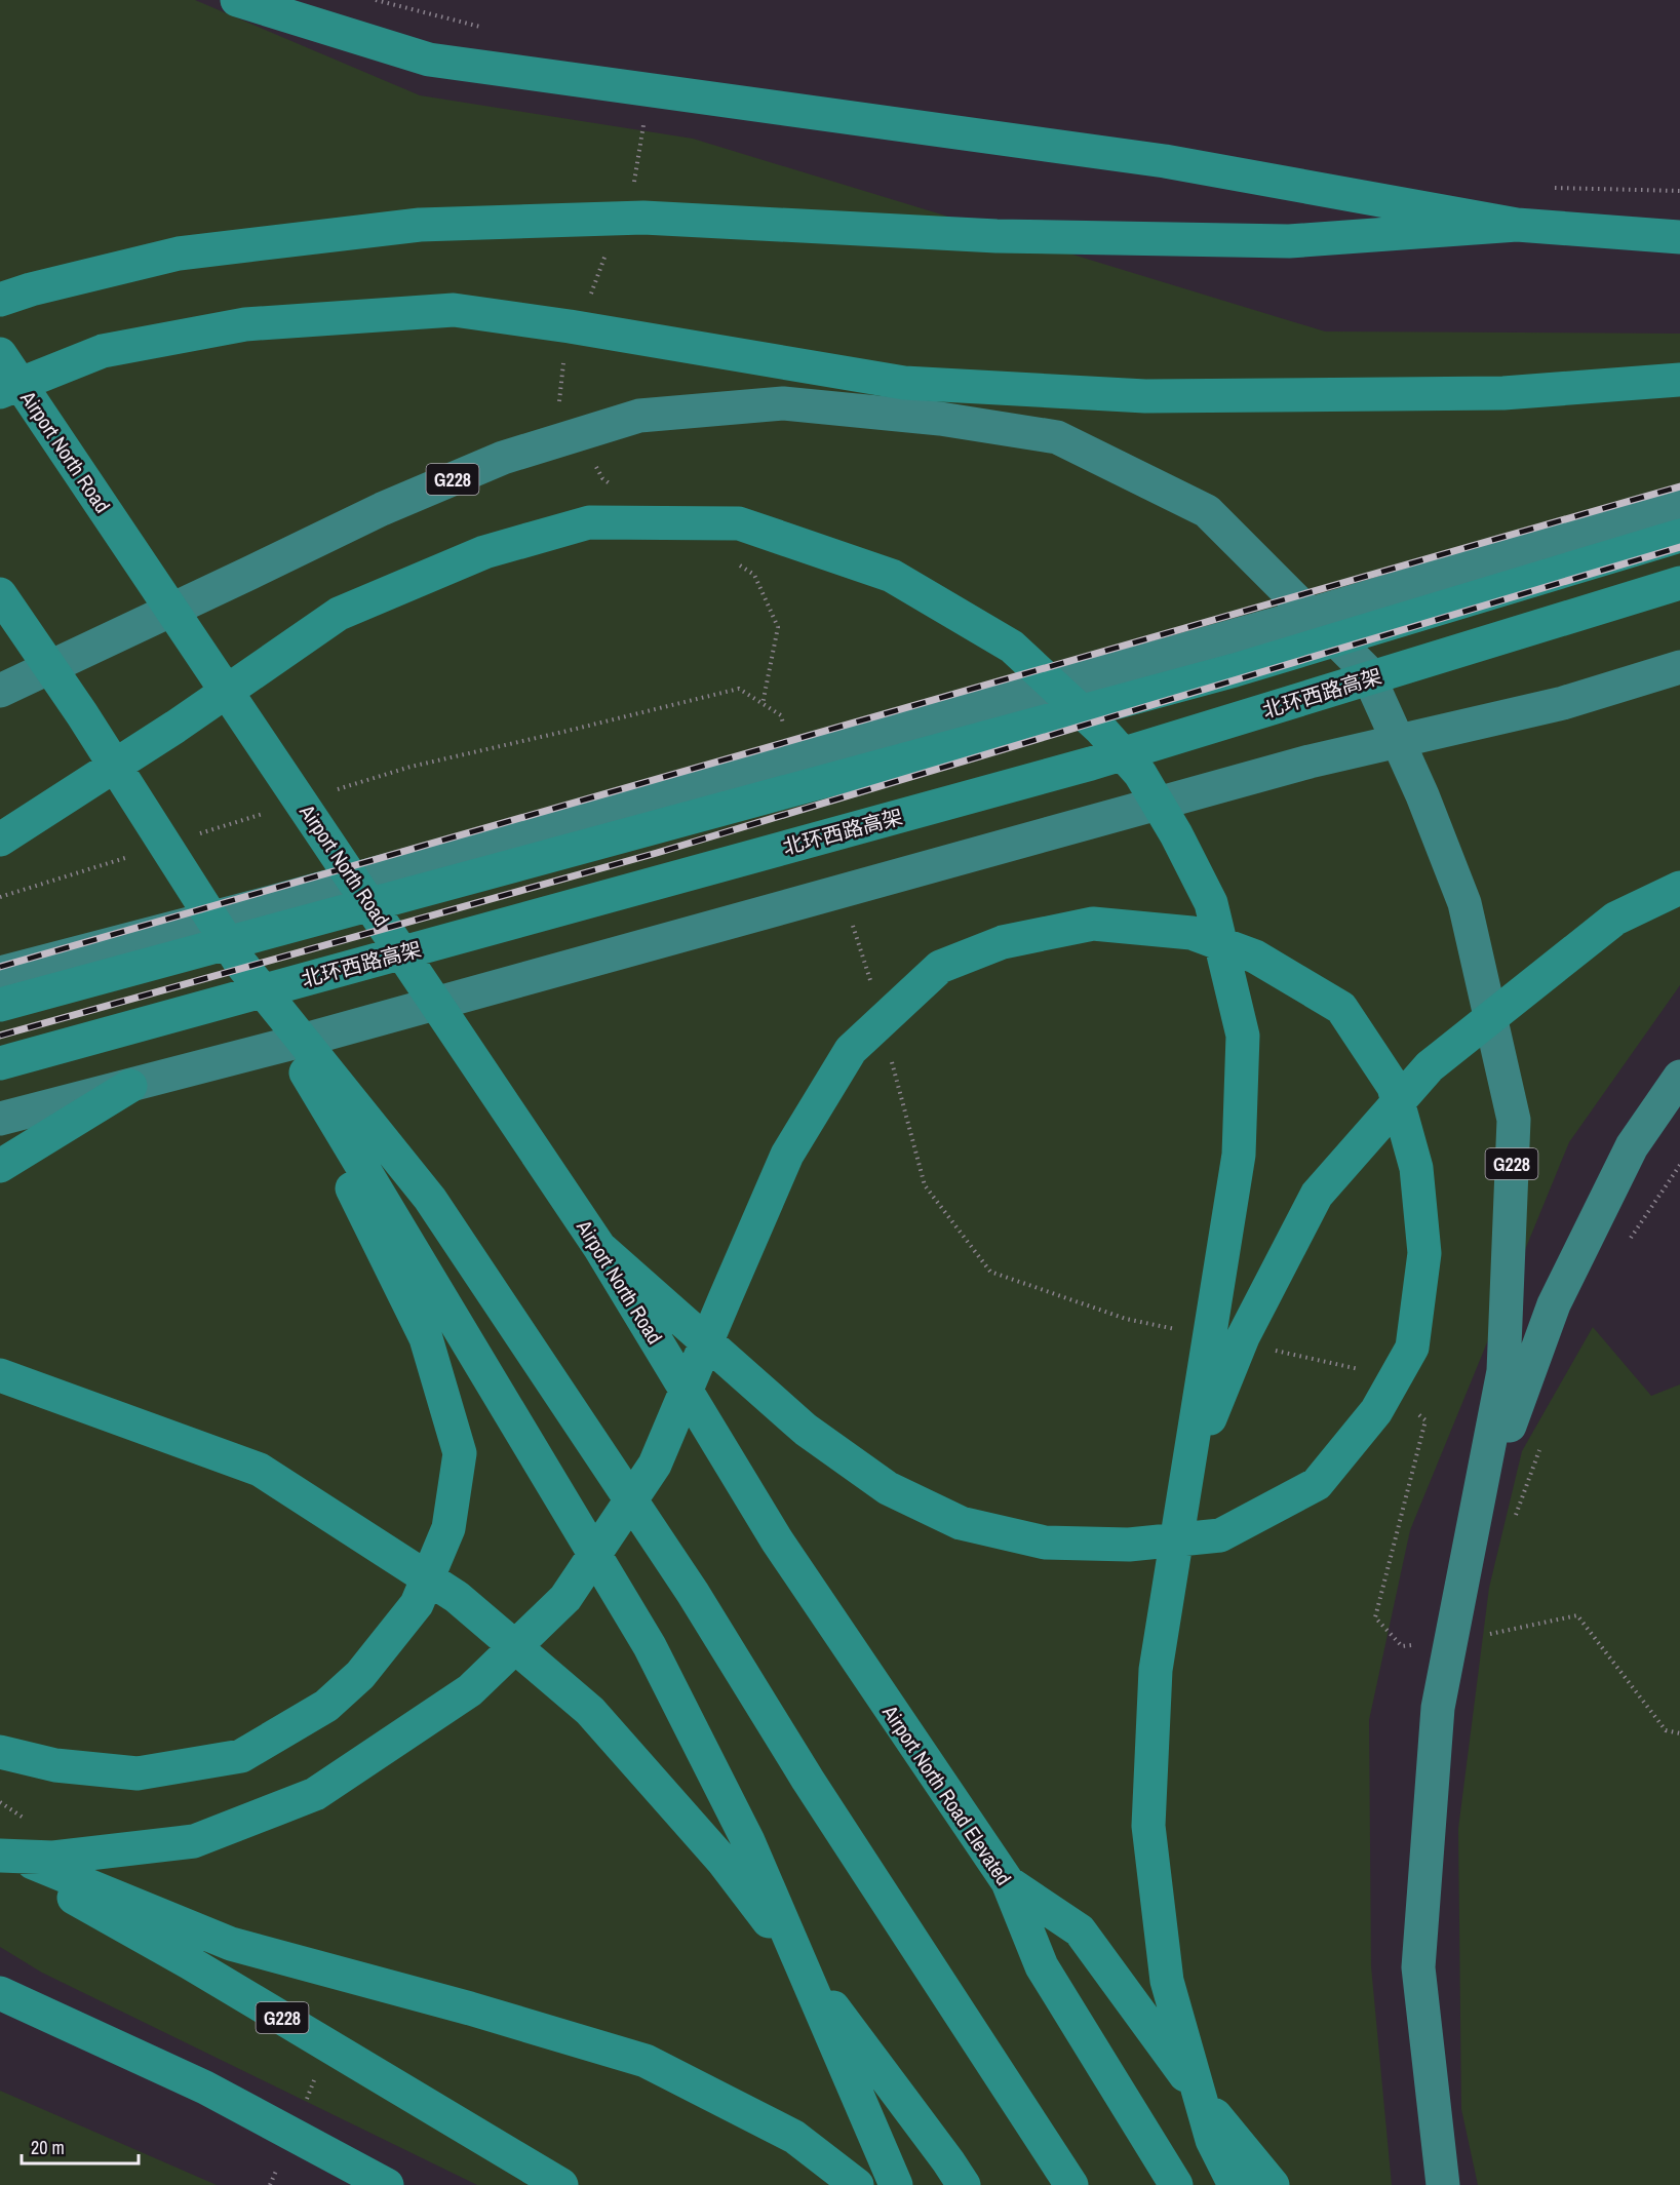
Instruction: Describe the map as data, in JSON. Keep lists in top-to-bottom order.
{
  "streets": {
    "highway": [
      "Airport North Road",
      "G228",
      "北环西路高架",
      "Airport North Road Elevated"
    ]
  },
  "crossings": [
    ["Airport North Road", "Airport North Road Elevated"]
  ],
  "scale_bar": "20 m"
}
